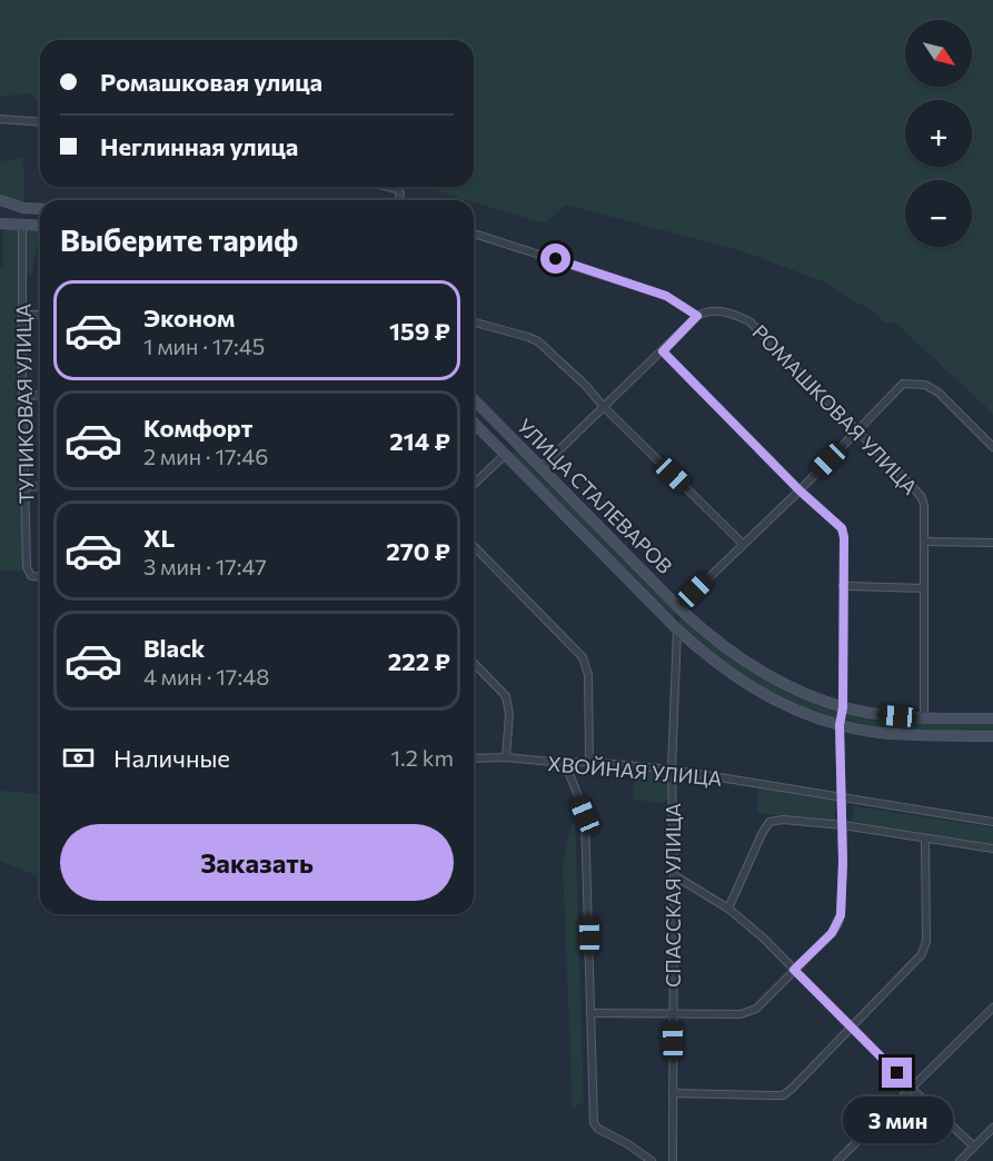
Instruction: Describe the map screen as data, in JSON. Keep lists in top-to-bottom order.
{
  "streets": {
    "main road": ["УЛИЦА СТАЛЕВАРОВ"],
    "street": [
      "ТУПИКОВАЯ УЛИЦА",
      "РОМАШКОВАЯ УЛИЦА",
      "ХВОЙНАЯ УЛИЦА",
      "СПАССКАЯ УЛИЦА"
    ]
  },
  "crossings": [
    ["РОМАШКОВАЯ УЛИЦА", "УЛИЦА СТАЛЕВАРОВ"],
    ["УЛИЦА СТАЛЕВАРОВ", "СПАССКАЯ УЛИЦА"],
    ["ХВОЙНАЯ УЛИЦА", "СПАССКАЯ УЛИЦА"]
  ],
  "north": "bottom right",
  "page": {
    "map_buttons": ["+", "−"],
    "banner": ["Ромашковая улица", "Неглинная улица"],
    "heading": "Выберите тариф",
    "list": [
      {
        "name": "Эконом",
        "note": "1 мин · 17:45",
        "value": "159 ₽"
      },
      {
        "name": "Комфорт",
        "note": "2 мин · 17:46",
        "value": "214 ₽"
      },
      {
        "name": "XL",
        "note": "3 мин · 17:47",
        "value": "270 ₽"
      },
      {
        "name": "Black",
        "note": "4 мин · 17:48",
        "value": "222 ₽"
      }
    ],
    "pay": ["Наличные", "1.2 km"],
    "buttons": "Заказать",
    "bubble": "3 мин"
  }
}
